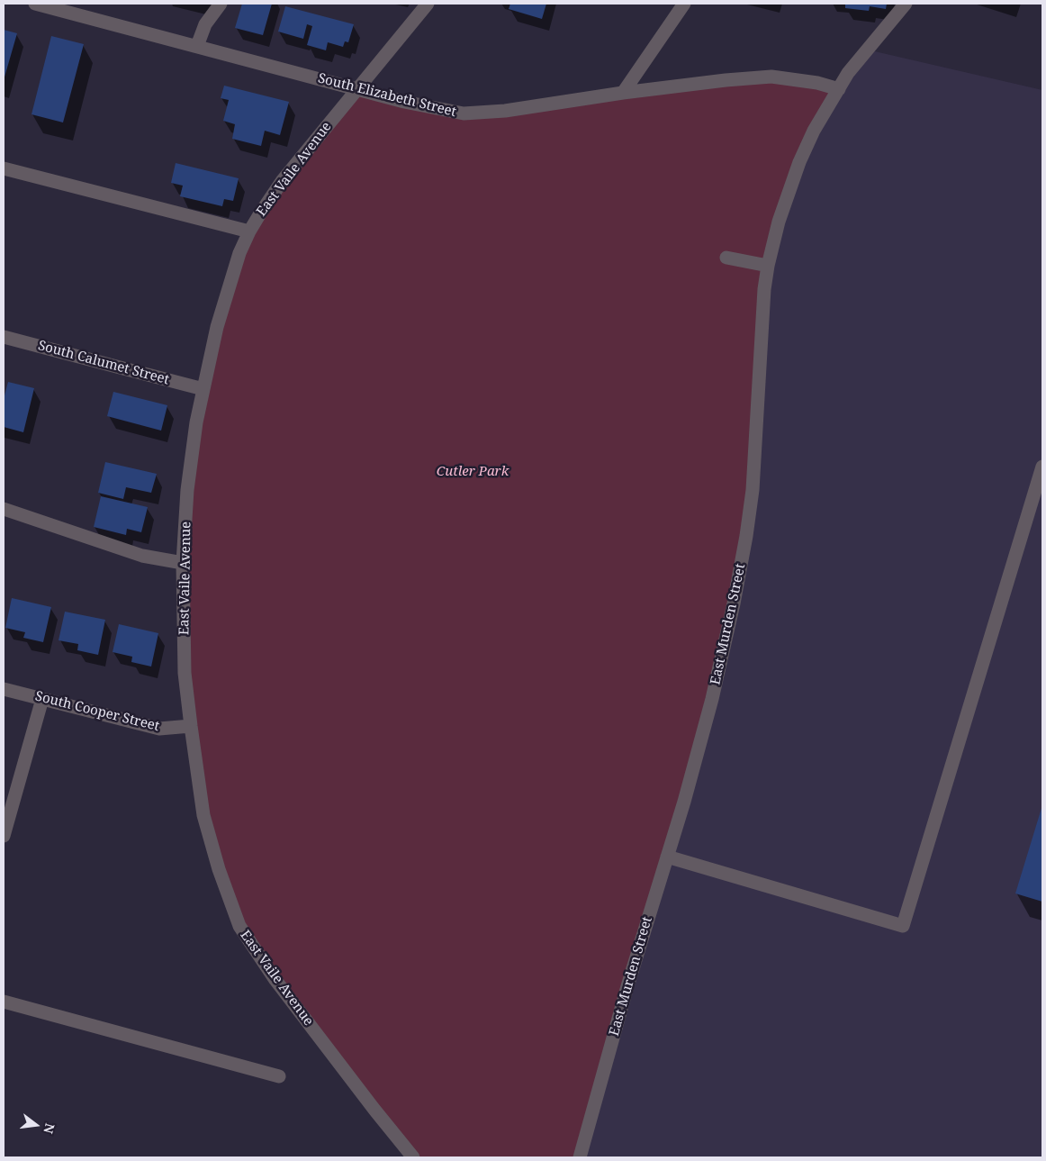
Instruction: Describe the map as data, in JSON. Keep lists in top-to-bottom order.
{
  "streets": {
    "street": [
      "South Elizabeth Street",
      "East Vaile Avenue",
      "South Calumet Street",
      "East Murden Street",
      "South Cooper Street"
    ]
  },
  "crossings": [
    ["South Elizabeth Street", "East Vaile Avenue"],
    ["South Elizabeth Street", "East Murden Street"],
    ["East Vaile Avenue", "South Calumet Street"],
    ["East Vaile Avenue", "South Cooper Street"]
  ],
  "parks": ["Cutler Park"],
  "north": "right"
}
